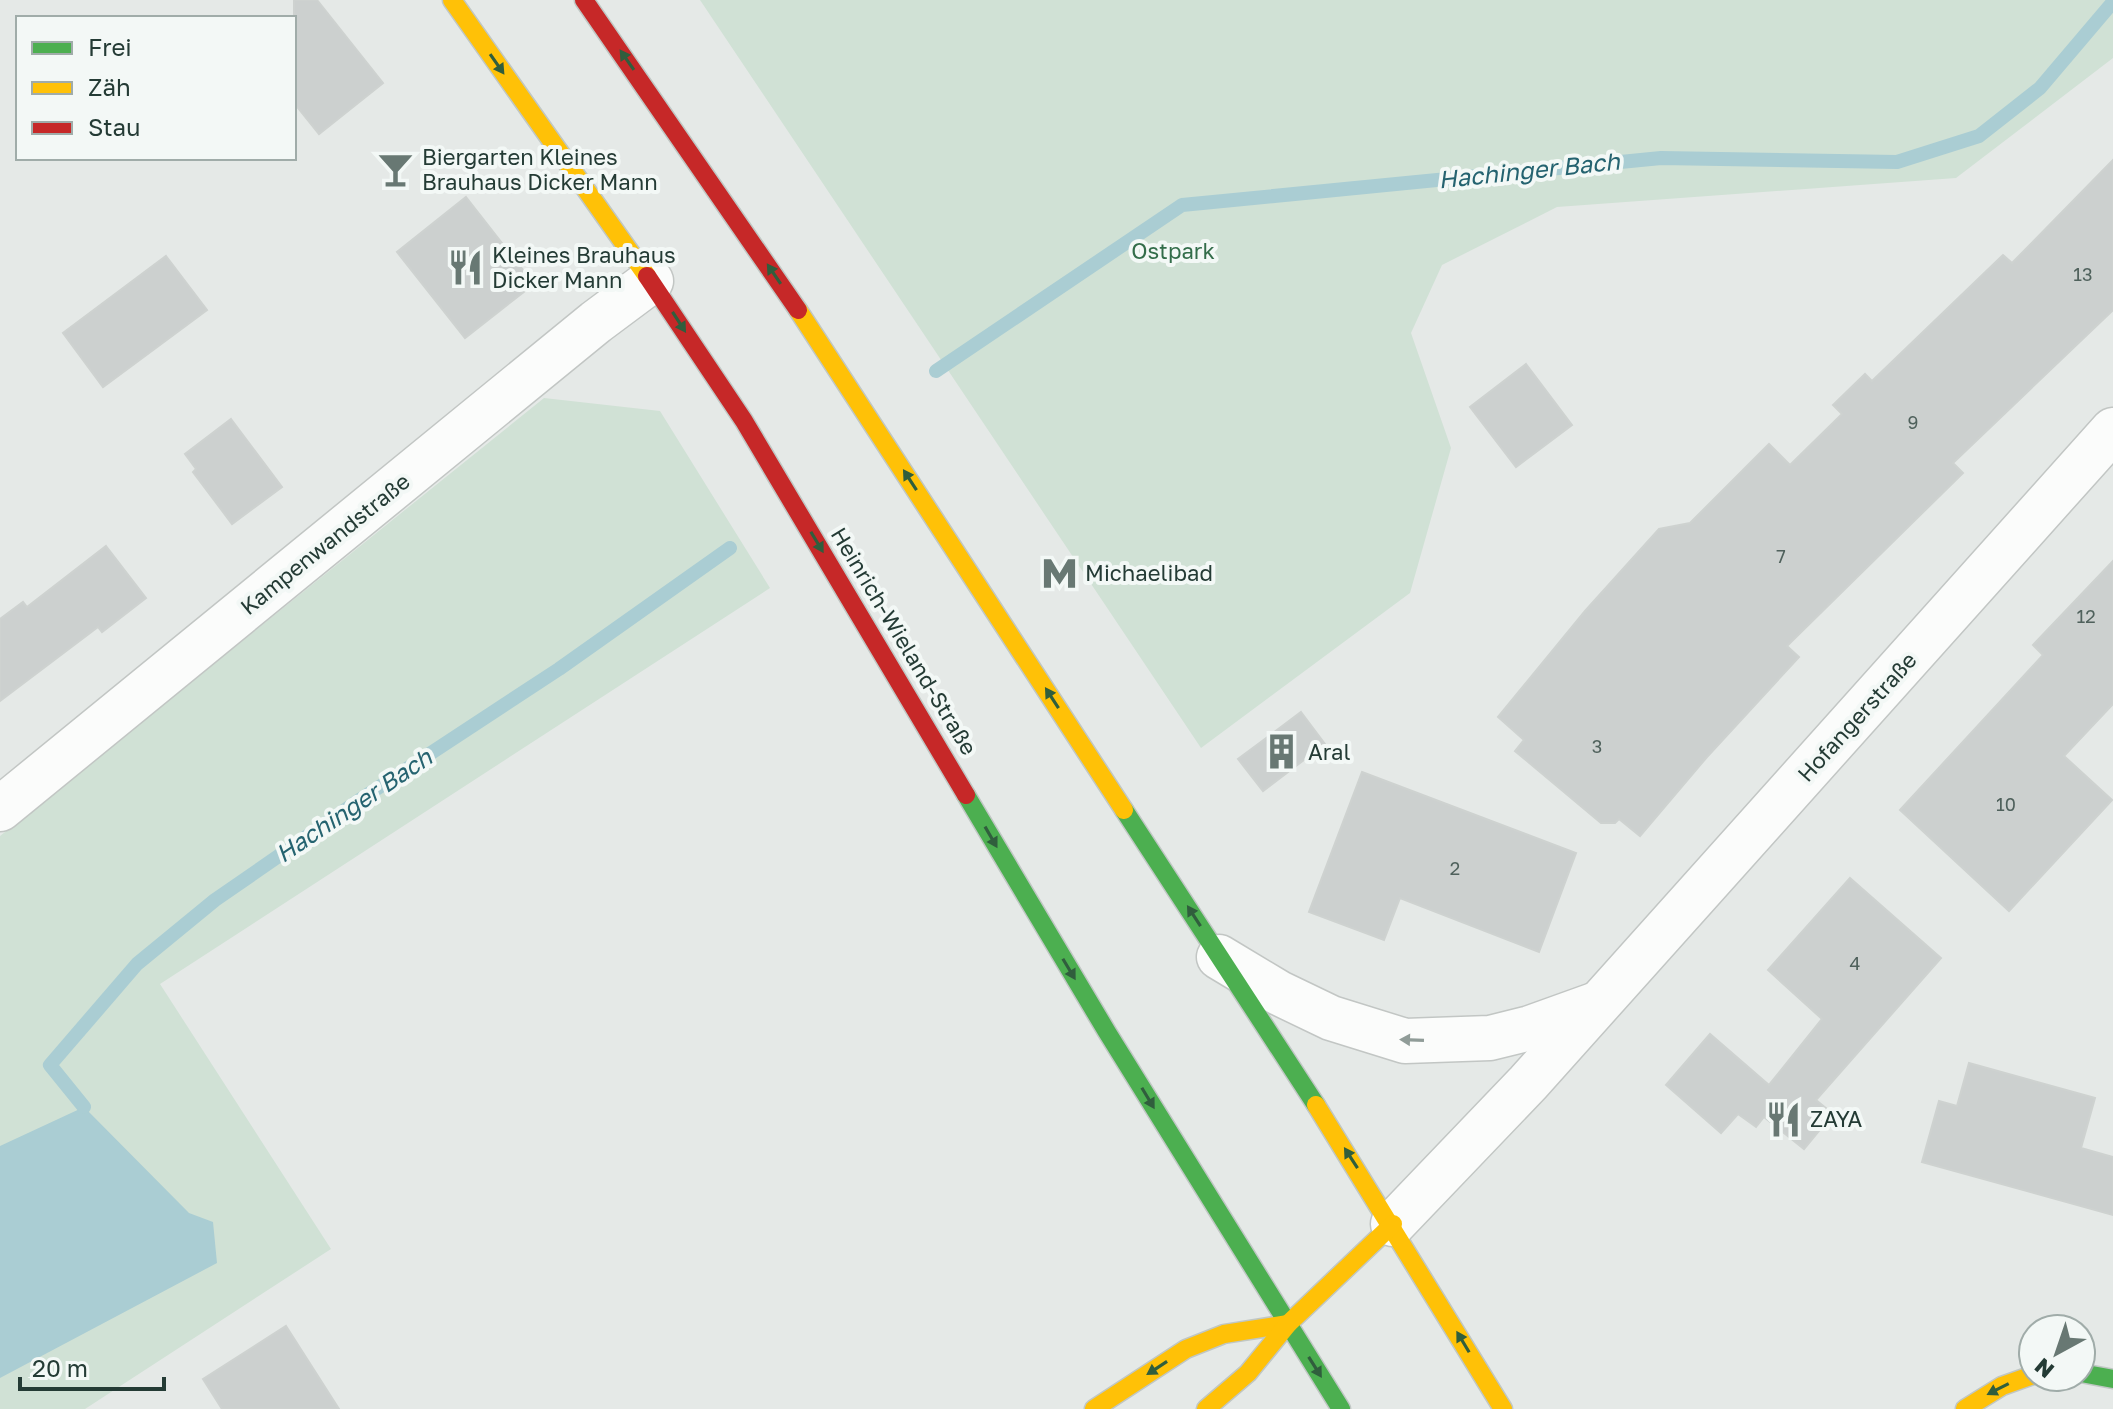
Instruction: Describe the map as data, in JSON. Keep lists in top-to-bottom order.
{
  "streets": {
    "main road": ["Heinrich-Wieland-Straße"],
    "street": ["Kampenwandstraße", "Hofangerstraße"]
  },
  "crossings": [
    ["Kampenwandstraße", "Heinrich-Wieland-Straße"]
  ],
  "water": ["Hachinger Bach"],
  "parks": ["Ostpark"],
  "places": {
    "bar": ["Biergarten Kleines Brauhaus Dicker Mann"],
    "restaurant": ["Kleines Brauhaus Dicker Mann", "ZAYA"],
    "metro station": ["Michaelibad"],
    "building": ["Aral"]
  },
  "house_numbers": [
    "13",
    "9",
    "7",
    "12",
    "3",
    "10",
    "2",
    "4"
  ],
  "legend": ["Frei", "Zäh", "Stau"],
  "scale_bar": "20 m",
  "north": "bottom left"
}
